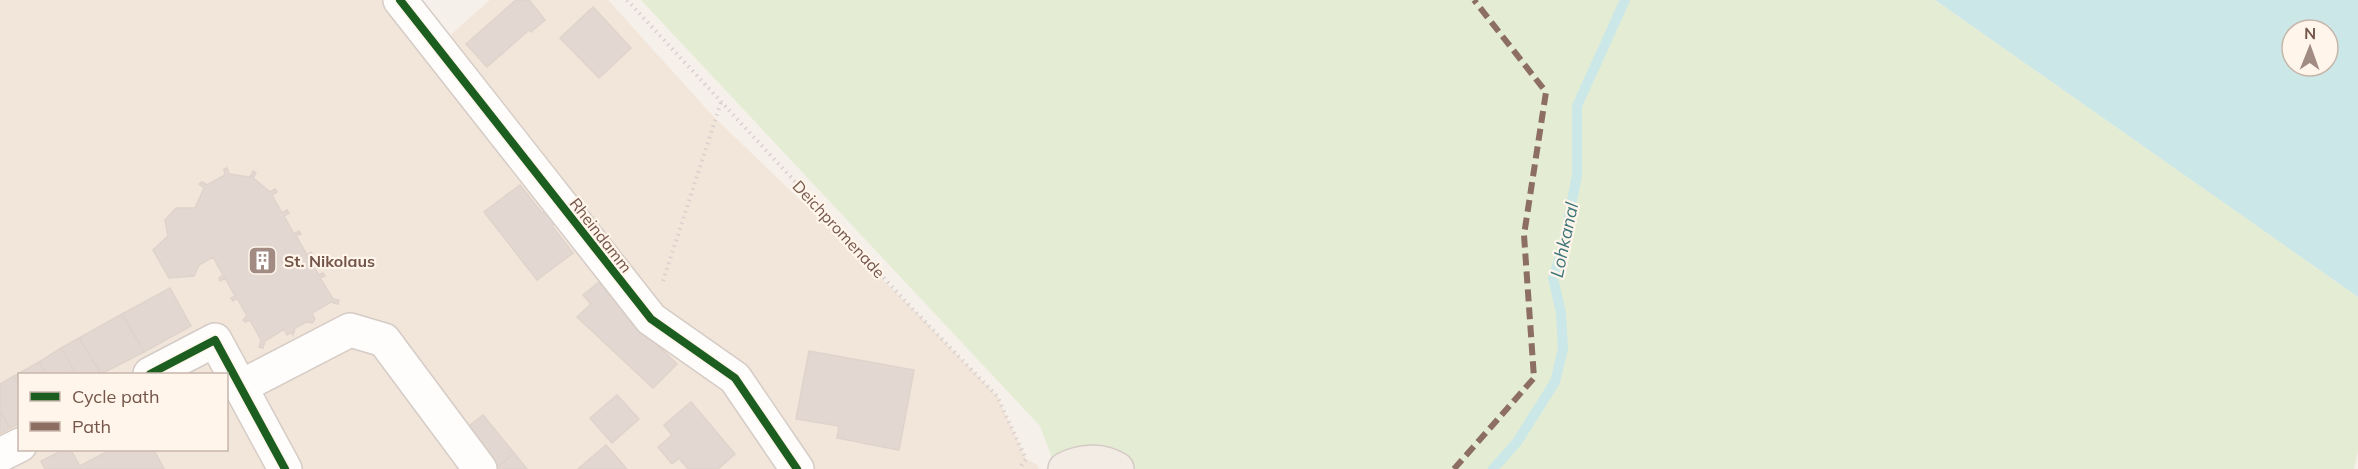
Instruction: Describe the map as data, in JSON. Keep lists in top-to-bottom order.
{
  "streets": {
    "street": ["Rheindamm"],
    "path": ["Deichpromenade"]
  },
  "water": ["Lohkanal"],
  "places": {
    "building": ["St. Nikolaus"]
  },
  "legend": ["Cycle path", "Path"],
  "north": "top"
}
